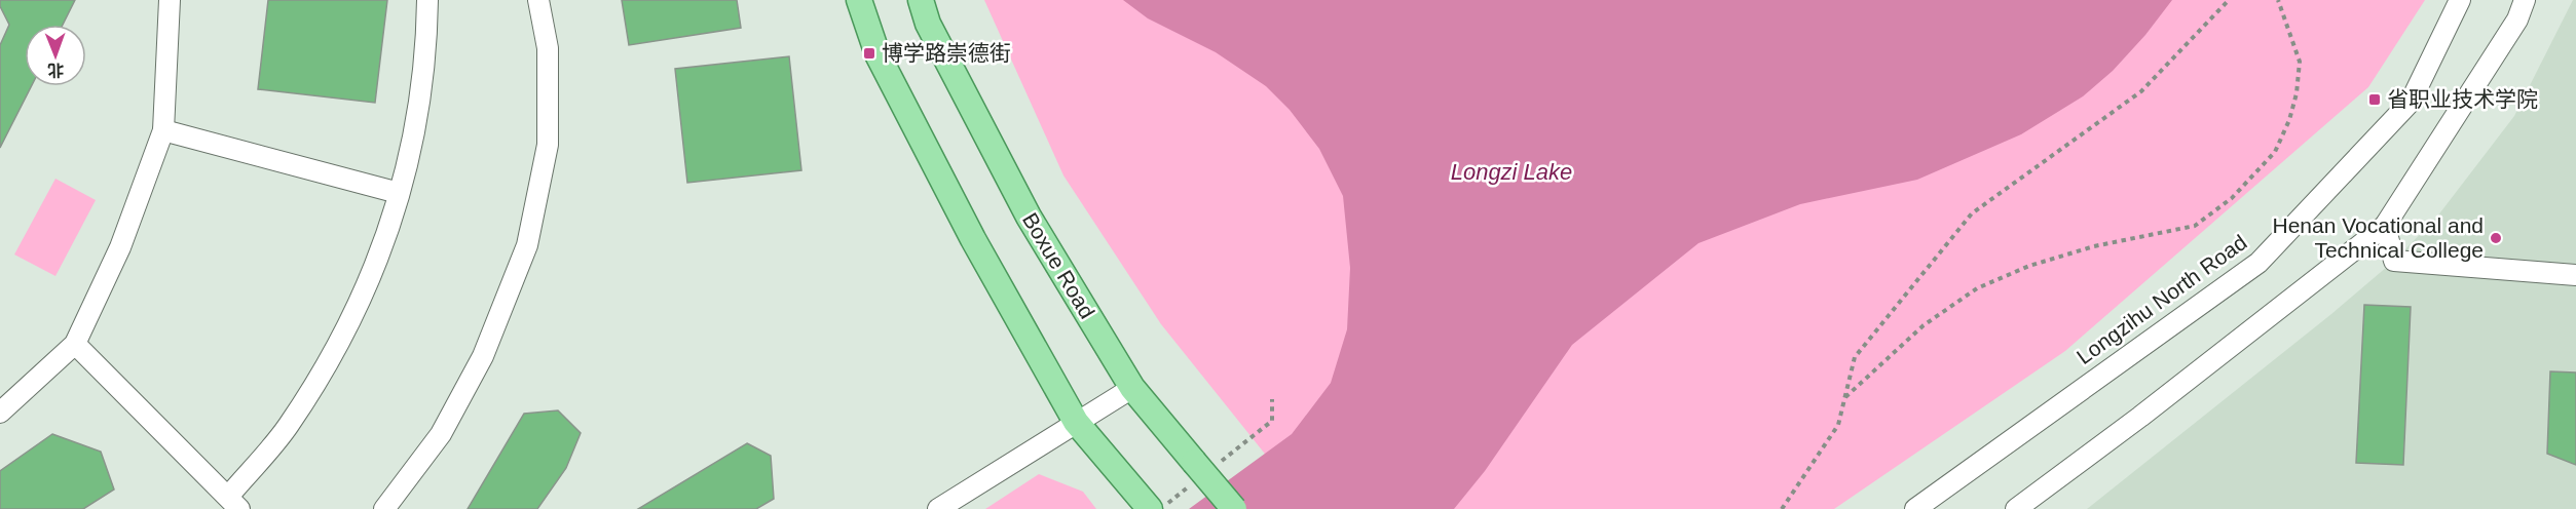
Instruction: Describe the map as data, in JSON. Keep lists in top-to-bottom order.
{
  "streets": {
    "main road": ["Boxue Road"],
    "street": ["Longzihu North Road"]
  },
  "water": ["Longzi Lake"],
  "places": {
    "transit": ["博学路崇德街", "省职业技术学院"],
    "other": ["Henan Vocational and Technical College"]
  },
  "north": "bottom"
}
